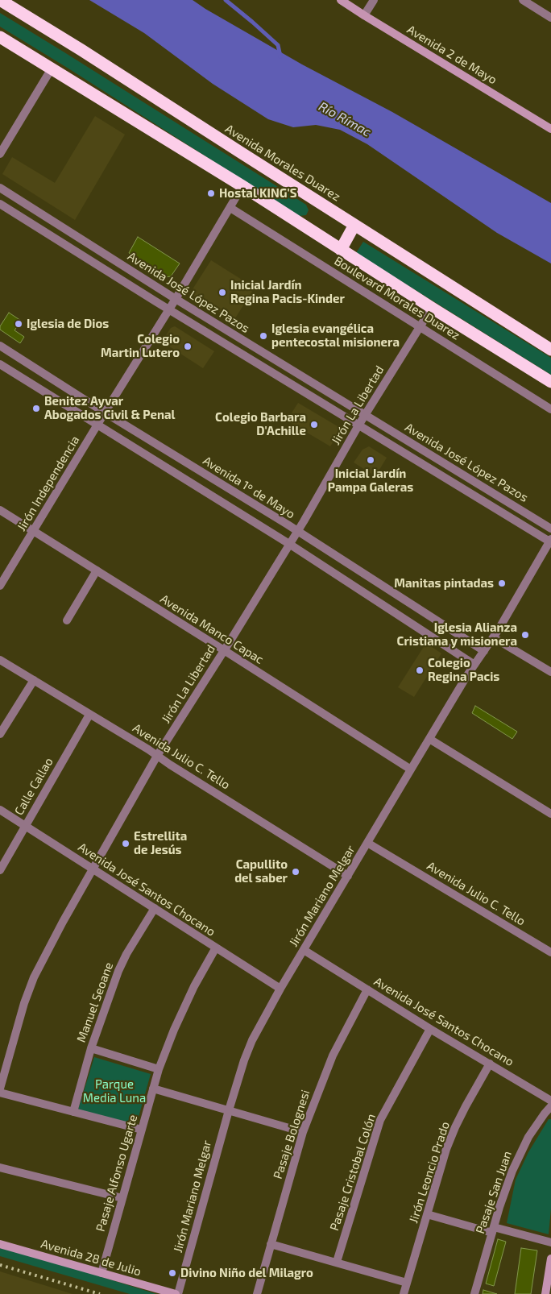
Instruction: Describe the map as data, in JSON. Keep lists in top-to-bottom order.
{
  "streets": {
    "highway": ["Avenida Morales Duarez"],
    "street": [
      "Avenida 2 de Mayo",
      "Avenida José López Pazos",
      "Boulevard Morales Duarez",
      "Jirón La Libertad",
      "Jirón Independencia",
      "Avenida 1º de Mayo",
      "Avenida Manco Capac",
      "Avenida Julio C. Tello",
      "Calle Callao",
      "Avenida José Santos Chocano",
      "Jirón Mariano Melgar",
      "Manuel Seoane",
      "Pasaje Bolognesi",
      "Pasaje Cristobal Colón",
      "Jirón Leoncio Prado",
      "Pasaje Alfonso Ugarte",
      "Pasaje San Juan",
      "Avenida 28 de Julio"
    ]
  },
  "crossings": [
    ["Avenida José López Pazos", "Jirón La Libertad"],
    ["Avenida José López Pazos", "Jirón Independencia"],
    ["Avenida José López Pazos", "Jirón Mariano Melgar"],
    ["Boulevard Morales Duarez", "Jirón La Libertad"],
    ["Boulevard Morales Duarez", "Jirón Independencia"],
    ["Jirón La Libertad", "Avenida 1º de Mayo"],
    ["Jirón La Libertad", "Avenida Manco Capac"],
    ["Jirón La Libertad", "Avenida Julio C. Tello"],
    ["Jirón La Libertad", "Avenida José Santos Chocano"],
    ["Jirón Independencia", "Avenida 1º de Mayo"],
    ["Jirón Independencia", "Avenida Manco Capac"],
    ["Avenida 1º de Mayo", "Jirón Mariano Melgar"],
    ["Avenida Manco Capac", "Jirón Mariano Melgar"],
    ["Avenida Julio C. Tello", "Calle Callao"],
    ["Avenida Julio C. Tello", "Jirón Mariano Melgar"],
    ["Calle Callao", "Avenida José Santos Chocano"],
    ["Avenida José Santos Chocano", "Jirón Mariano Melgar"],
    ["Avenida José Santos Chocano", "Manuel Seoane"],
    ["Avenida José Santos Chocano", "Pasaje Bolognesi"],
    ["Avenida José Santos Chocano", "Pasaje Cristobal Colón"],
    ["Avenida José Santos Chocano", "Jirón Leoncio Prado"],
    ["Avenida José Santos Chocano", "Pasaje Alfonso Ugarte"],
    ["Jirón Mariano Melgar", "Avenida 28 de Julio"],
    ["Pasaje Alfonso Ugarte", "Avenida 28 de Julio"]
  ],
  "water": ["Río Rímac"],
  "parks": ["Parque Media Luna"],
  "places": [
    "Hostal KING'S",
    "Inicial Jardín Regina Pacis-Kinder",
    "Iglesia de Dios",
    "Iglesia evangélica pentecostal misionera",
    "Colegio Martin Lutero",
    "Benitez Ayvar Abogados Civil & Penal",
    "Colegio Barbara D'Achille",
    "Inicial Jardín Pampa Galeras",
    "Manitas pintadas",
    "Iglesia Alianza Cristiana y misionera",
    "Colegio Regina Pacis",
    "Estrellita de Jesús",
    "Capullito del saber",
    "Divino Niño del Milagro"
  ]
}
